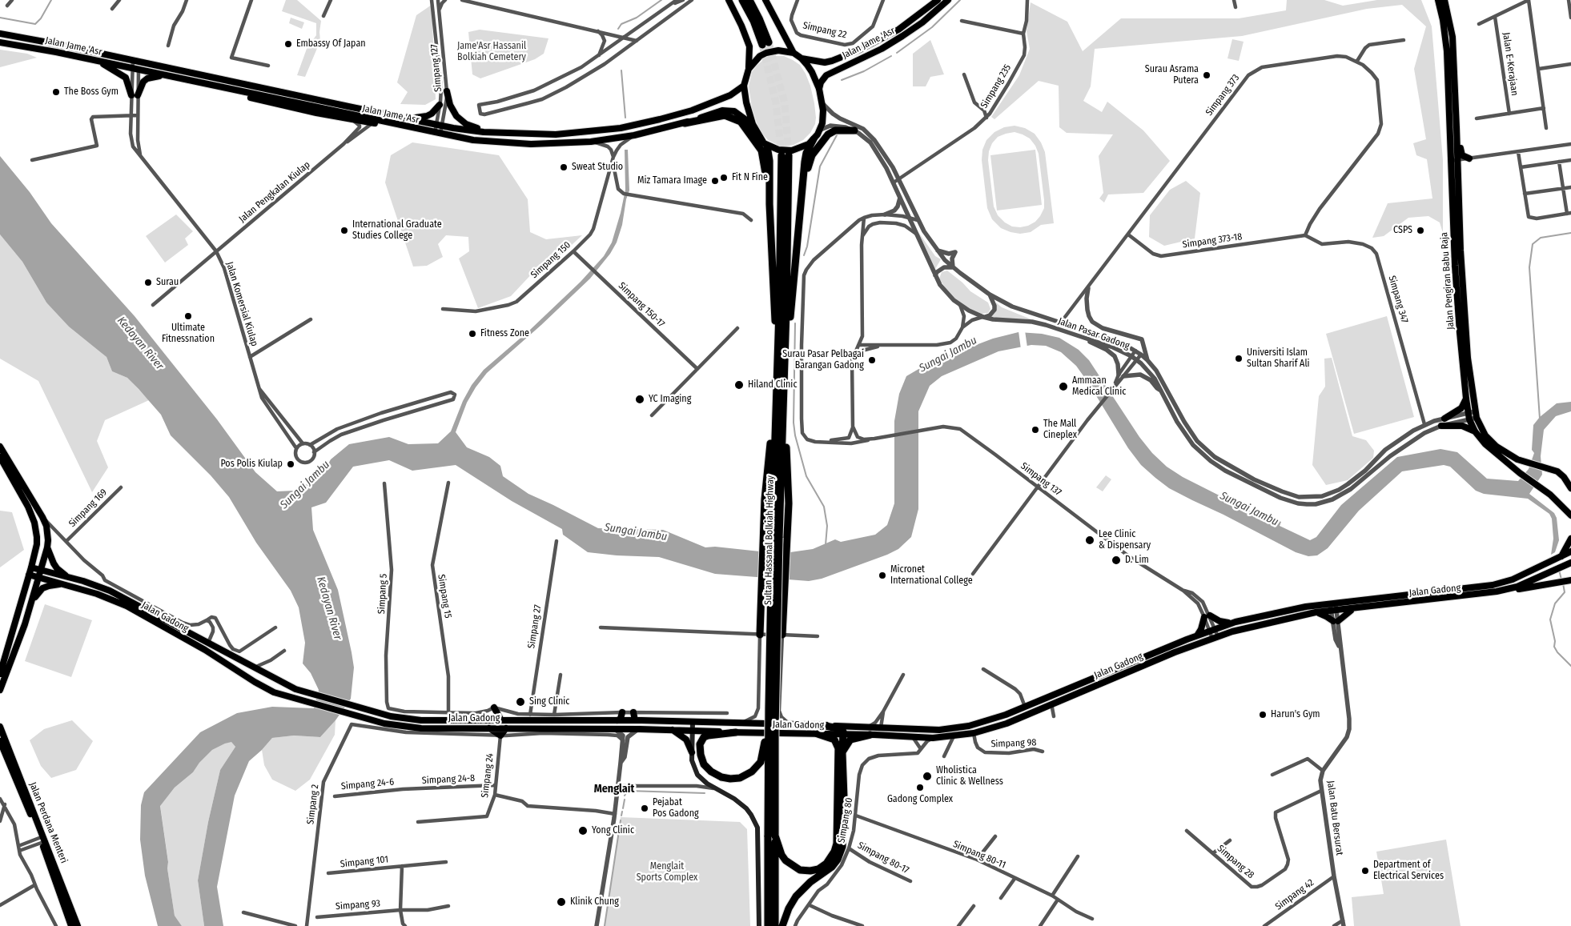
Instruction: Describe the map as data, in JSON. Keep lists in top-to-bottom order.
{
  "streets": {
    "highway": ["Sultan Hassanal Bolkiah Highway"],
    "main road": [
      "Jalan Jame 'Asr",
      "Jalan Pengiran Babu Raja",
      "Jalan Gadong",
      "Jalan Perdana Menteri"
    ],
    "street": [
      "Simpang 22",
      "Jalan E-Kerajaan",
      "Simpang 127",
      "Simpang 235",
      "Simpang 373",
      "Jalan Pengkalan Kiulap",
      "Simpang 373-18",
      "Simpang 150",
      "Simpang 347",
      "Jalan Komersial Kiulap",
      "Simpang 150-17",
      "Jalan Pasar Gadong",
      "Simpang 137",
      "Simpang 169",
      "Simpang 5",
      "Simpang 15",
      "Simpang 27",
      "Simpang 98",
      "Simpang 24",
      "Simpang 24-8",
      "Simpang 24-6",
      "Simpang 2",
      "Jalan Batu Bersurat",
      "Simpang 80",
      "Simpang 80-11",
      "Simpang 80-17",
      "Simpang 101",
      "Simpang 28",
      "Simpang 42",
      "Simpang 93"
    ]
  },
  "crossings": [
    ["Jalan Jame 'Asr", "Simpang 127"],
    ["Jalan Jame 'Asr", "Simpang 150"],
    ["Jalan Jame 'Asr", "Jalan Komersial Kiulap"],
    ["Jalan Jame 'Asr", "Jalan Pasar Gadong"],
    ["Simpang 235", "Jalan Pasar Gadong"],
    ["Simpang 373", "Simpang 373-18"],
    ["Simpang 373", "Simpang 347"],
    ["Simpang 373", "Jalan Pasar Gadong"],
    ["Jalan Pengkalan Kiulap", "Jalan Komersial Kiulap"],
    ["Simpang 373-18", "Simpang 347"],
    ["Simpang 150", "Simpang 150-17"],
    ["Jalan Pengiran Babu Raja", "Jalan Pasar Gadong"],
    ["Simpang 347", "Jalan Pasar Gadong"],
    ["Simpang 137", "Jalan Gadong"],
    ["Jalan Gadong", "Simpang 98"],
    ["Jalan Gadong", "Jalan Batu Bersurat"],
    ["Jalan Gadong", "Simpang 80"],
    ["Simpang 5", "Simpang 15"],
    ["Simpang 24", "Simpang 24-8"],
    ["Simpang 24", "Simpang 2"],
    ["Simpang 24-8", "Simpang 24-6"],
    ["Jalan Batu Bersurat", "Simpang 28"],
    ["Jalan Batu Bersurat", "Simpang 42"],
    ["Simpang 80", "Simpang 80-11"],
    ["Simpang 80", "Simpang 80-17"]
  ],
  "districts": ["Menglait"],
  "water": ["Kedayan River", "Sungai Jambu"],
  "parks": ["Jame'Asr Hassanil Bolkiah Cemetery", "Menglait Sports Complex"],
  "places": [
    "Embassy Of Japan",
    "Surau Asrama Putera",
    "The Boss Gym",
    "Sweat Studio",
    "Fit N Fine",
    "Miz Tamara Image",
    "International Graduate Studies College",
    "CSPS",
    "Surau",
    "Ultimate Fitnessnation",
    "Fitness Zone",
    "Universiti Islam Sultan Sharif Ali",
    "Surau Pasar Pelbagai Barangan Gadong",
    "Hiland Clinic",
    "Ammaan Medical Clinic",
    "YC Imaging",
    "The Mall Cineplex",
    "Pos Polis Kiulap",
    "Lee Clinic & Dispensary",
    "D. Lim",
    "Micronet International College",
    "Sing Clinic",
    "Harun's Gym",
    "Wholistica Clinic & Wellness",
    "Gadong Complex",
    "Pejabat Pos Gadong",
    "Yong Clinic",
    "Department of Electrical Services",
    "Klinik Chung"
  ]
}
